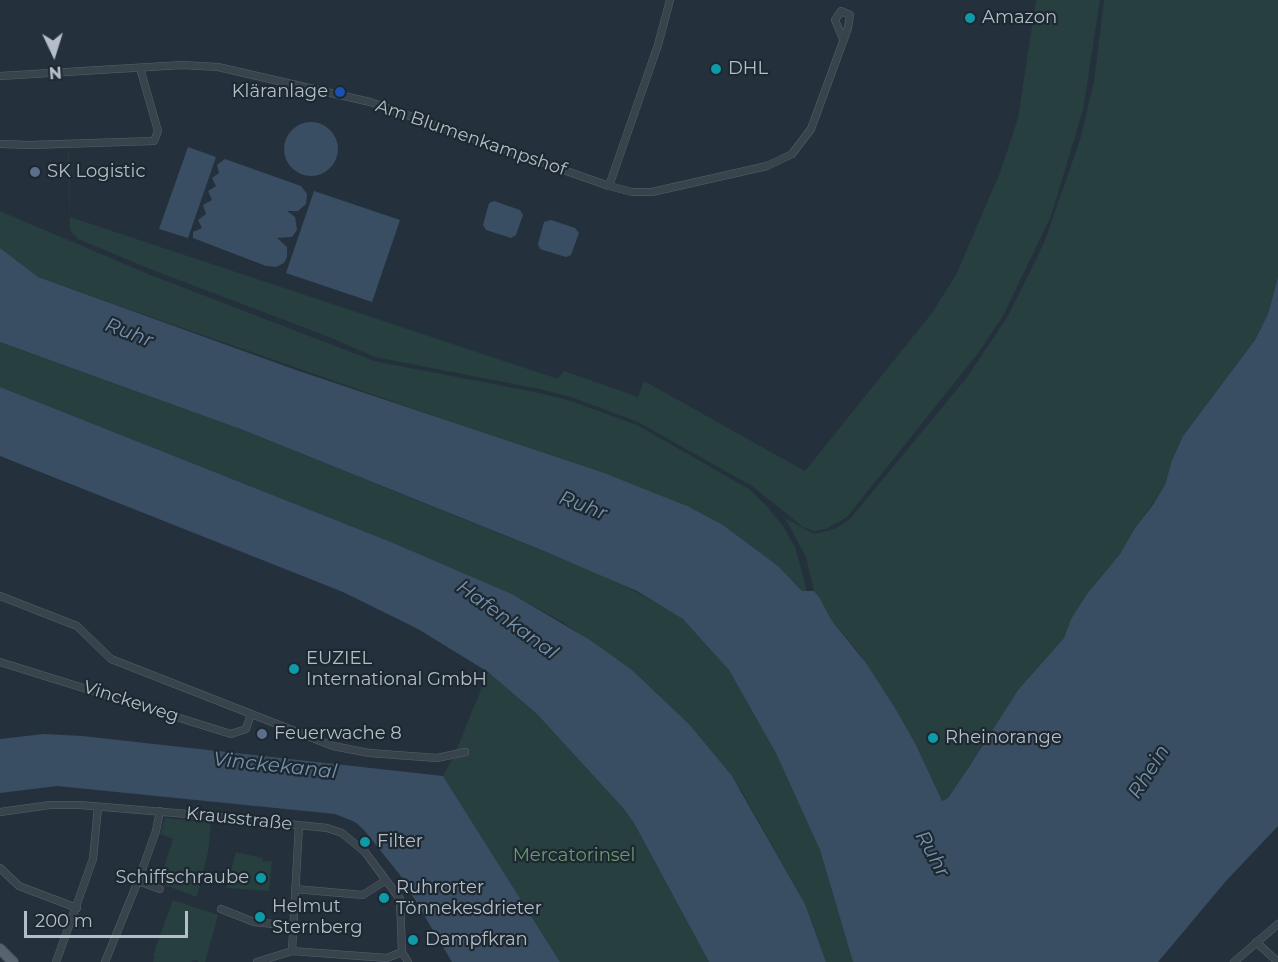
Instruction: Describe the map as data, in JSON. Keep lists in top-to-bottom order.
{
  "streets": {
    "street": ["Am Blumenkampshof", "Vinckeweg", "Krausstraße"]
  },
  "water": [
    "Ruhr",
    "Hafenkanal",
    "Vinckekanal",
    "Rhein"
  ],
  "parks": ["Mercatorinsel"],
  "places": [
    "Amazon",
    "DHL",
    "Kläranlage",
    "SK Logistic",
    "EUZIEL International GmbH",
    "Feuerwache 8",
    "Rheinorange",
    "Filter",
    "Schiffschraube",
    "Ruhrorter Tönnekesdrieter",
    "Helmut Sternberg",
    "Dampfkran"
  ],
  "scale_bar": "200 m",
  "north": "bottom"
}
